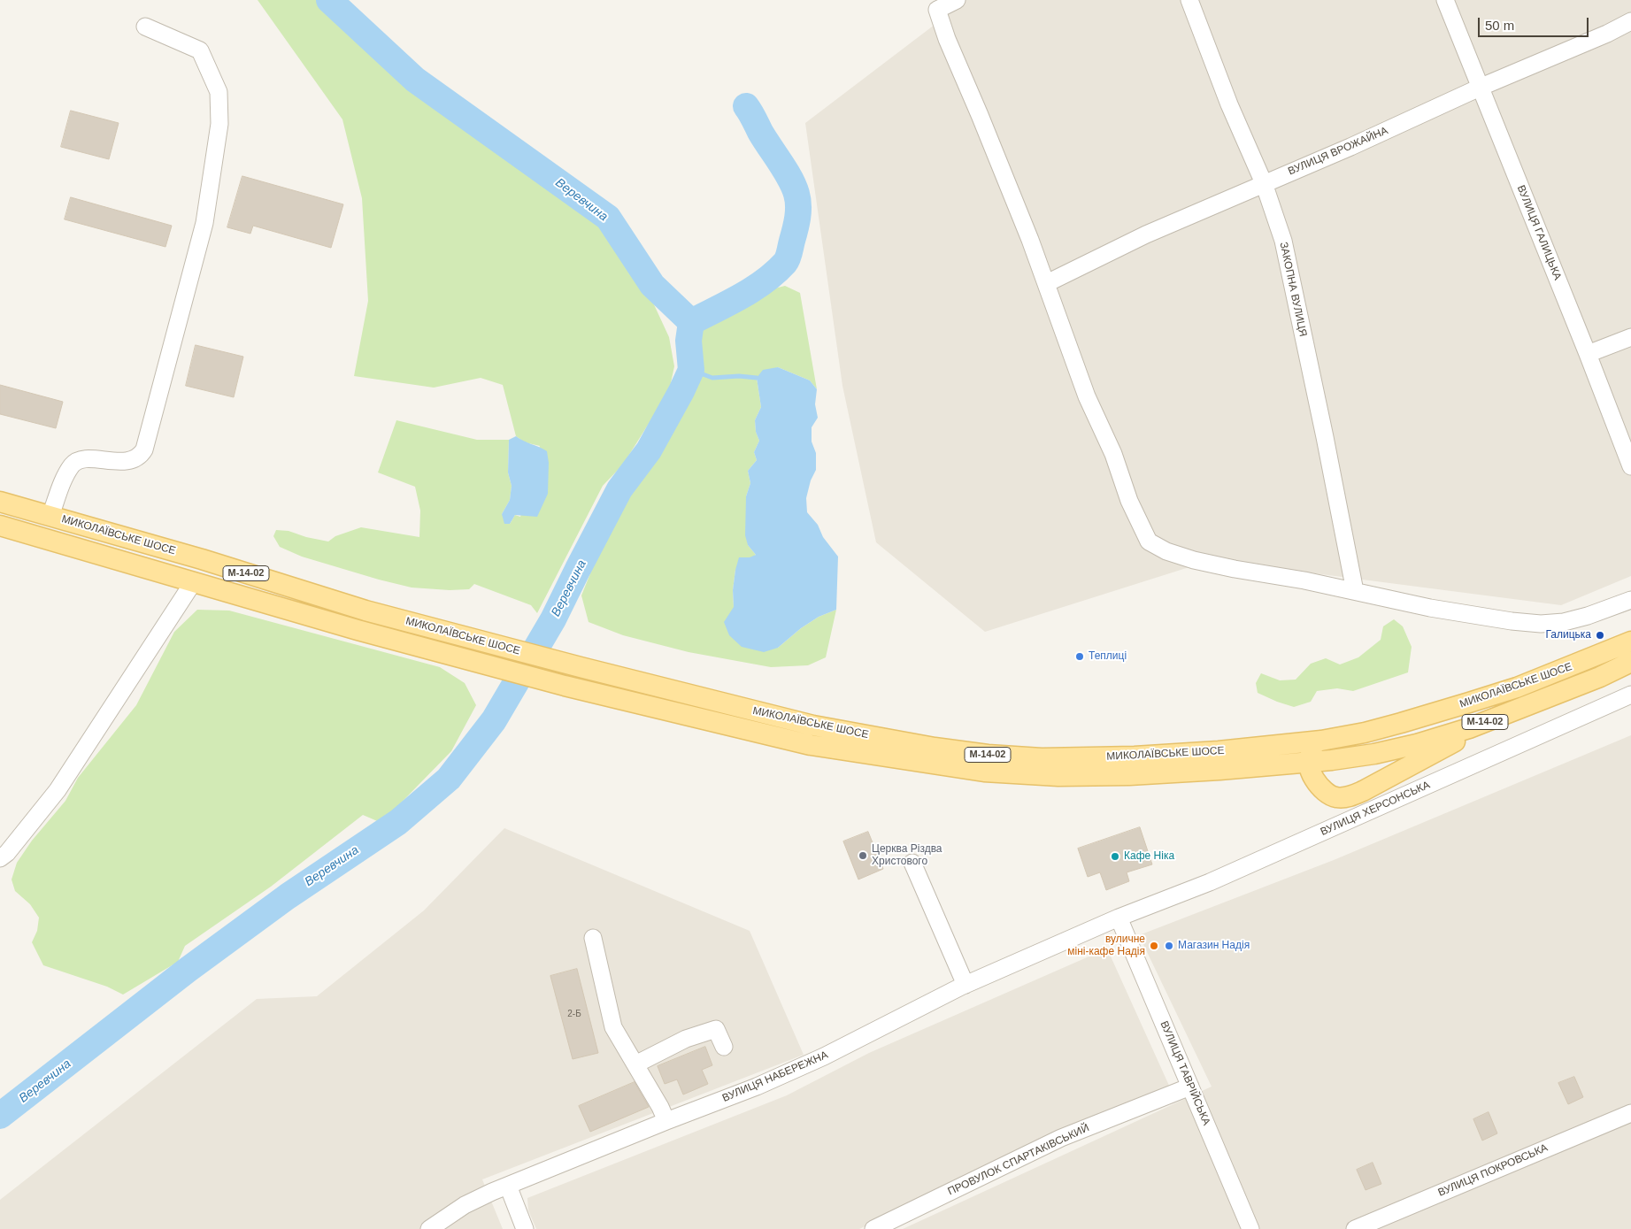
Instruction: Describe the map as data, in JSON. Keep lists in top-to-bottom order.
{
  "streets": {
    "main road": ["МИКОЛАЇВСЬКЕ ШОСЕ", "М-14-02"],
    "street": [
      "ВУЛИЦЯ ВРОЖАЙНА",
      "ВУЛИЦЯ ГАЛИЦЬКА",
      "ЗАКОПНА ВУЛИЦЯ",
      "ВУЛИЦЯ ХЕРСОНСЬКА",
      "ВУЛИЦЯ ТАВРІЙСЬКА",
      "ВУЛИЦЯ НАБЕРЕЖНА",
      "ПРОВУЛОК СПАРТАКІВСЬКИЙ",
      "ВУЛИЦЯ ПОКРОВСЬКА"
    ]
  },
  "crossings": [
    ["ВУЛИЦЯ ВРОЖАЙНА", "ВУЛИЦЯ ГАЛИЦЬКА"],
    ["ВУЛИЦЯ ВРОЖАЙНА", "ЗАКОПНА ВУЛИЦЯ"],
    ["ВУЛИЦЯ ХЕРСОНСЬКА", "ВУЛИЦЯ ТАВРІЙСЬКА"],
    ["ВУЛИЦЯ ХЕРСОНСЬКА", "ВУЛИЦЯ НАБЕРЕЖНА"],
    ["ВУЛИЦЯ ТАВРІЙСЬКА", "ВУЛИЦЯ НАБЕРЕЖНА"],
    ["ВУЛИЦЯ ТАВРІЙСЬКА", "ПРОВУЛОК СПАРТАКІВСЬКИЙ"]
  ],
  "water": ["Веревчина"],
  "places": [
    "Галицька",
    "Теплиці",
    "Церква Різдва Христового",
    "Кафе Ніка",
    "вуличне міні-кафе Надія",
    "Магазин Надія"
  ],
  "house_numbers": ["2-Б"],
  "scale_bar": "50 m"
}
